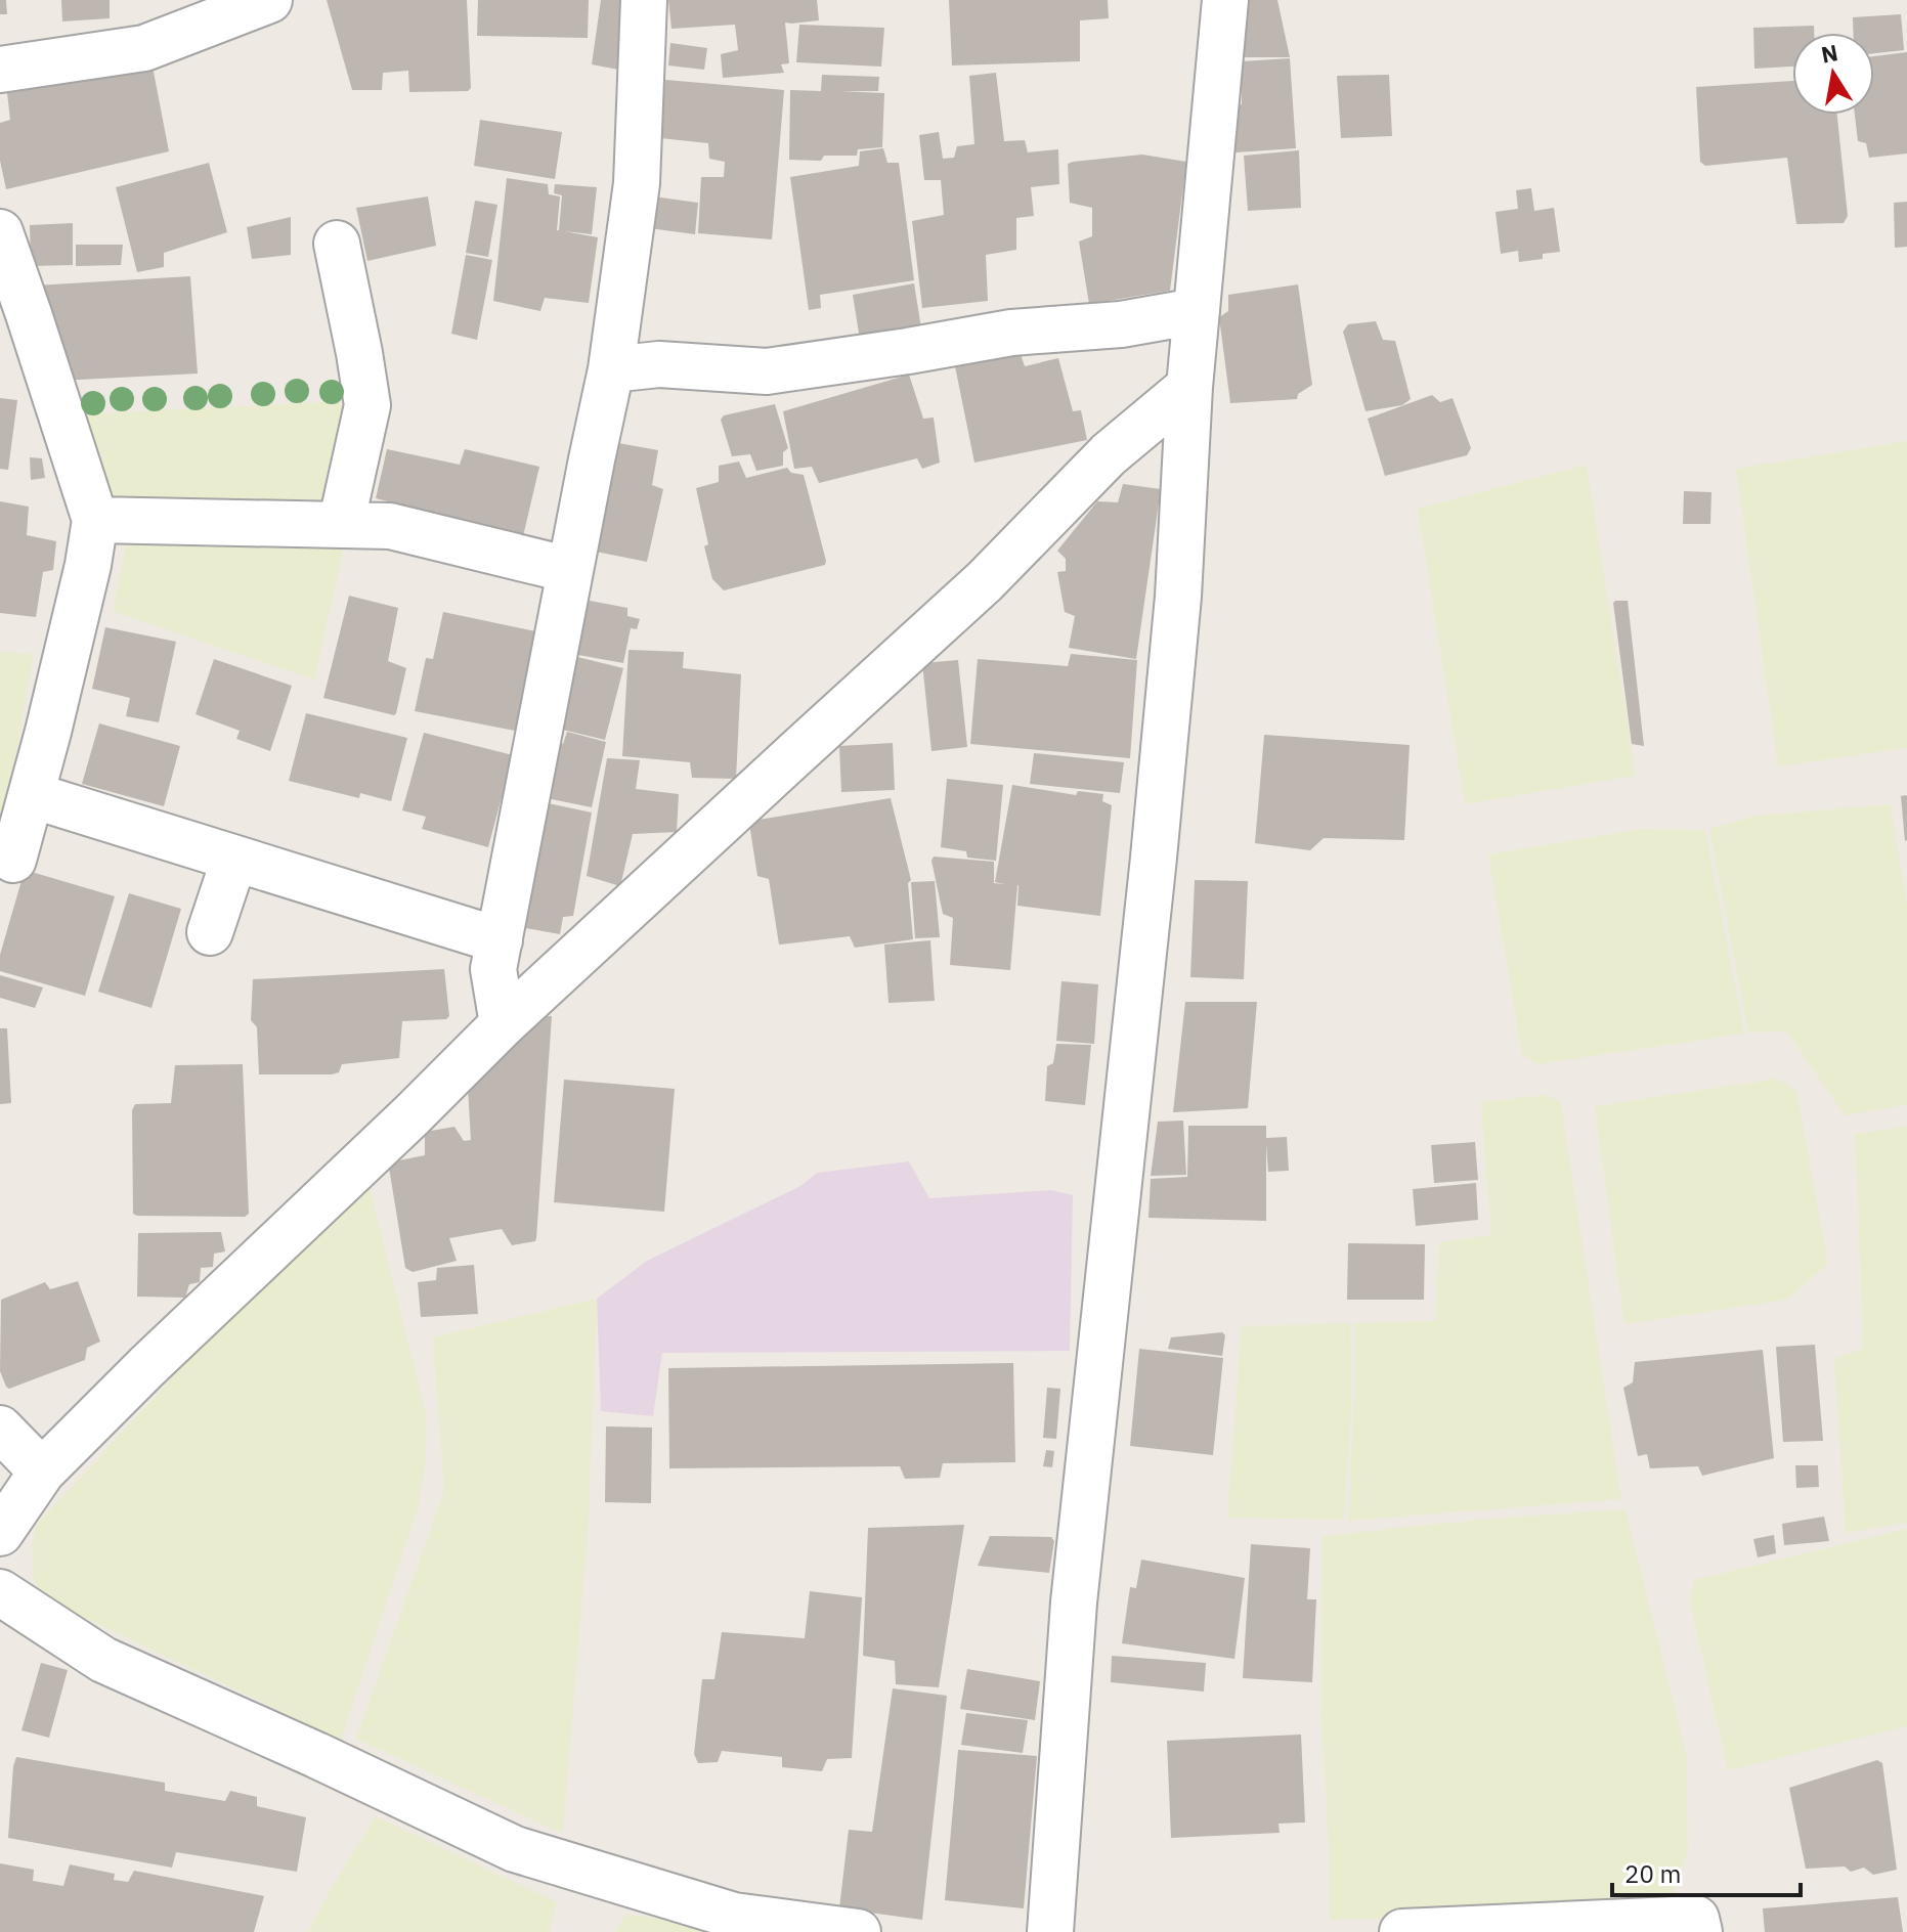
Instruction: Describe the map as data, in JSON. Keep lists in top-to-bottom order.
{
  "scale_bar": "20 m",
  "north": "top"
}
